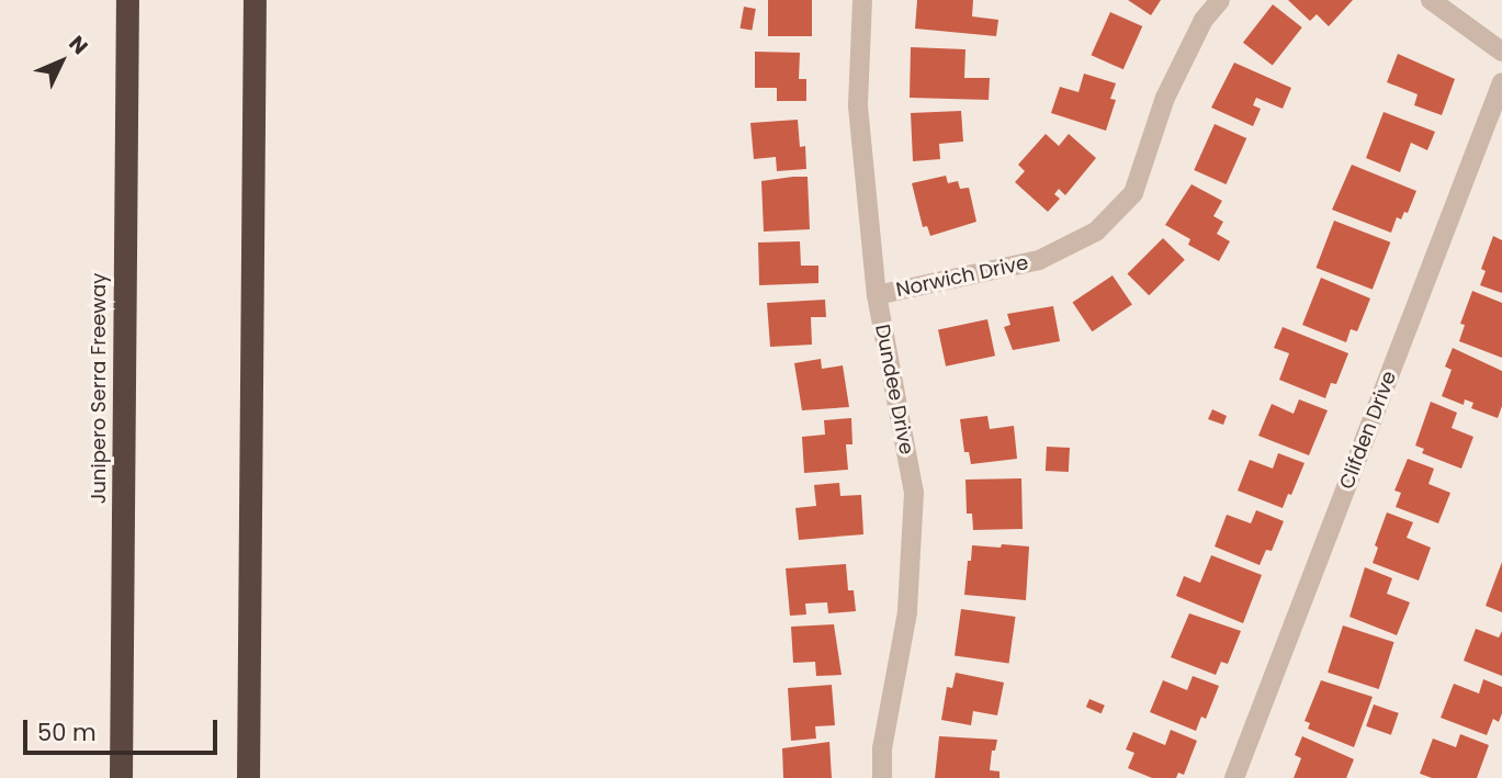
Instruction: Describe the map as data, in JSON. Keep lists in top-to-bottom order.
{
  "streets": {
    "highway": ["Junipero Serra Freeway"],
    "street": ["Norwich Drive", "Dundee Drive", "Clifden Drive"]
  },
  "crossings": [
    ["Norwich Drive", "Dundee Drive"]
  ],
  "scale_bar": "50 m",
  "north": "top right"
}
